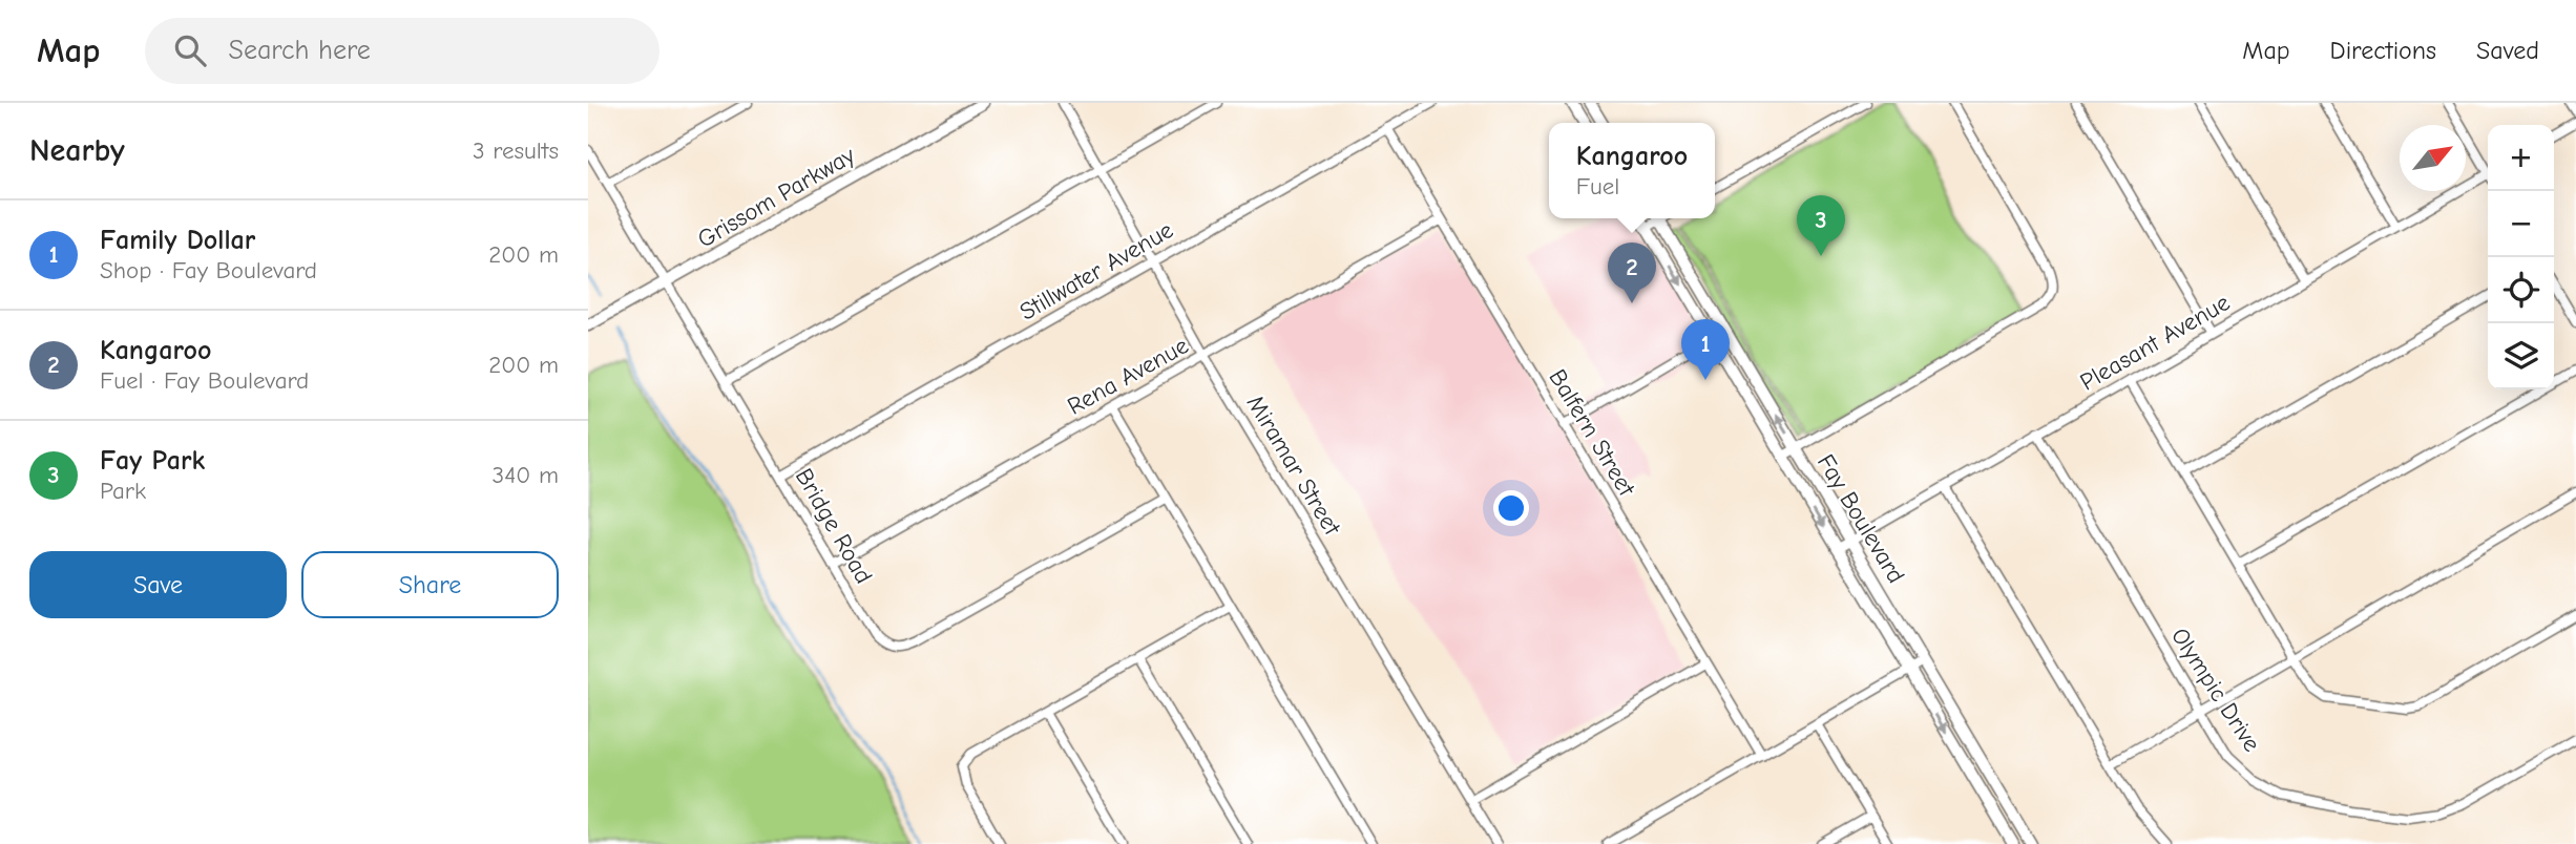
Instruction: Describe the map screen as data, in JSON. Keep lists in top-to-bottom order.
{
  "streets": {
    "main road": ["Grissom Parkway", "Fay Boulevard"],
    "street": [
      "Stillwater Avenue",
      "Pleasant Avenue",
      "Rena Avenue",
      "Balfern Street",
      "Miramar Street",
      "Bridge Road",
      "Olympic Drive"
    ]
  },
  "crossings": [
    ["Grissom Parkway", "Bridge Road"],
    ["Stillwater Avenue", "Balfern Street"],
    ["Stillwater Avenue", "Miramar Street"],
    ["Stillwater Avenue", "Bridge Road"],
    ["Pleasant Avenue", "Fay Boulevard"],
    ["Pleasant Avenue", "Olympic Drive"],
    ["Rena Avenue", "Balfern Street"],
    ["Rena Avenue", "Miramar Street"],
    ["Rena Avenue", "Bridge Road"]
  ],
  "north": "top right",
  "page": {
    "header": "Map",
    "search": "Search here",
    "nav": ["Map", "Directions", "Saved"],
    "heading": ["Nearby", "3 results"],
    "popup": ["Kangaroo", "Fuel"],
    "map_buttons": ["+", "−"],
    "pins": ["3", "2", "1"],
    "list": [
      {
        "mark": "1",
        "name": "Family Dollar",
        "note": "Shop · Fay Boulevard",
        "value": "200 m"
      },
      {
        "mark": "2",
        "name": "Kangaroo",
        "note": "Fuel · Fay Boulevard",
        "value": "200 m"
      },
      {
        "mark": "3",
        "name": "Fay Park",
        "note": "Park",
        "value": "340 m"
      }
    ],
    "buttons": ["Save", "Share"]
  }
}
